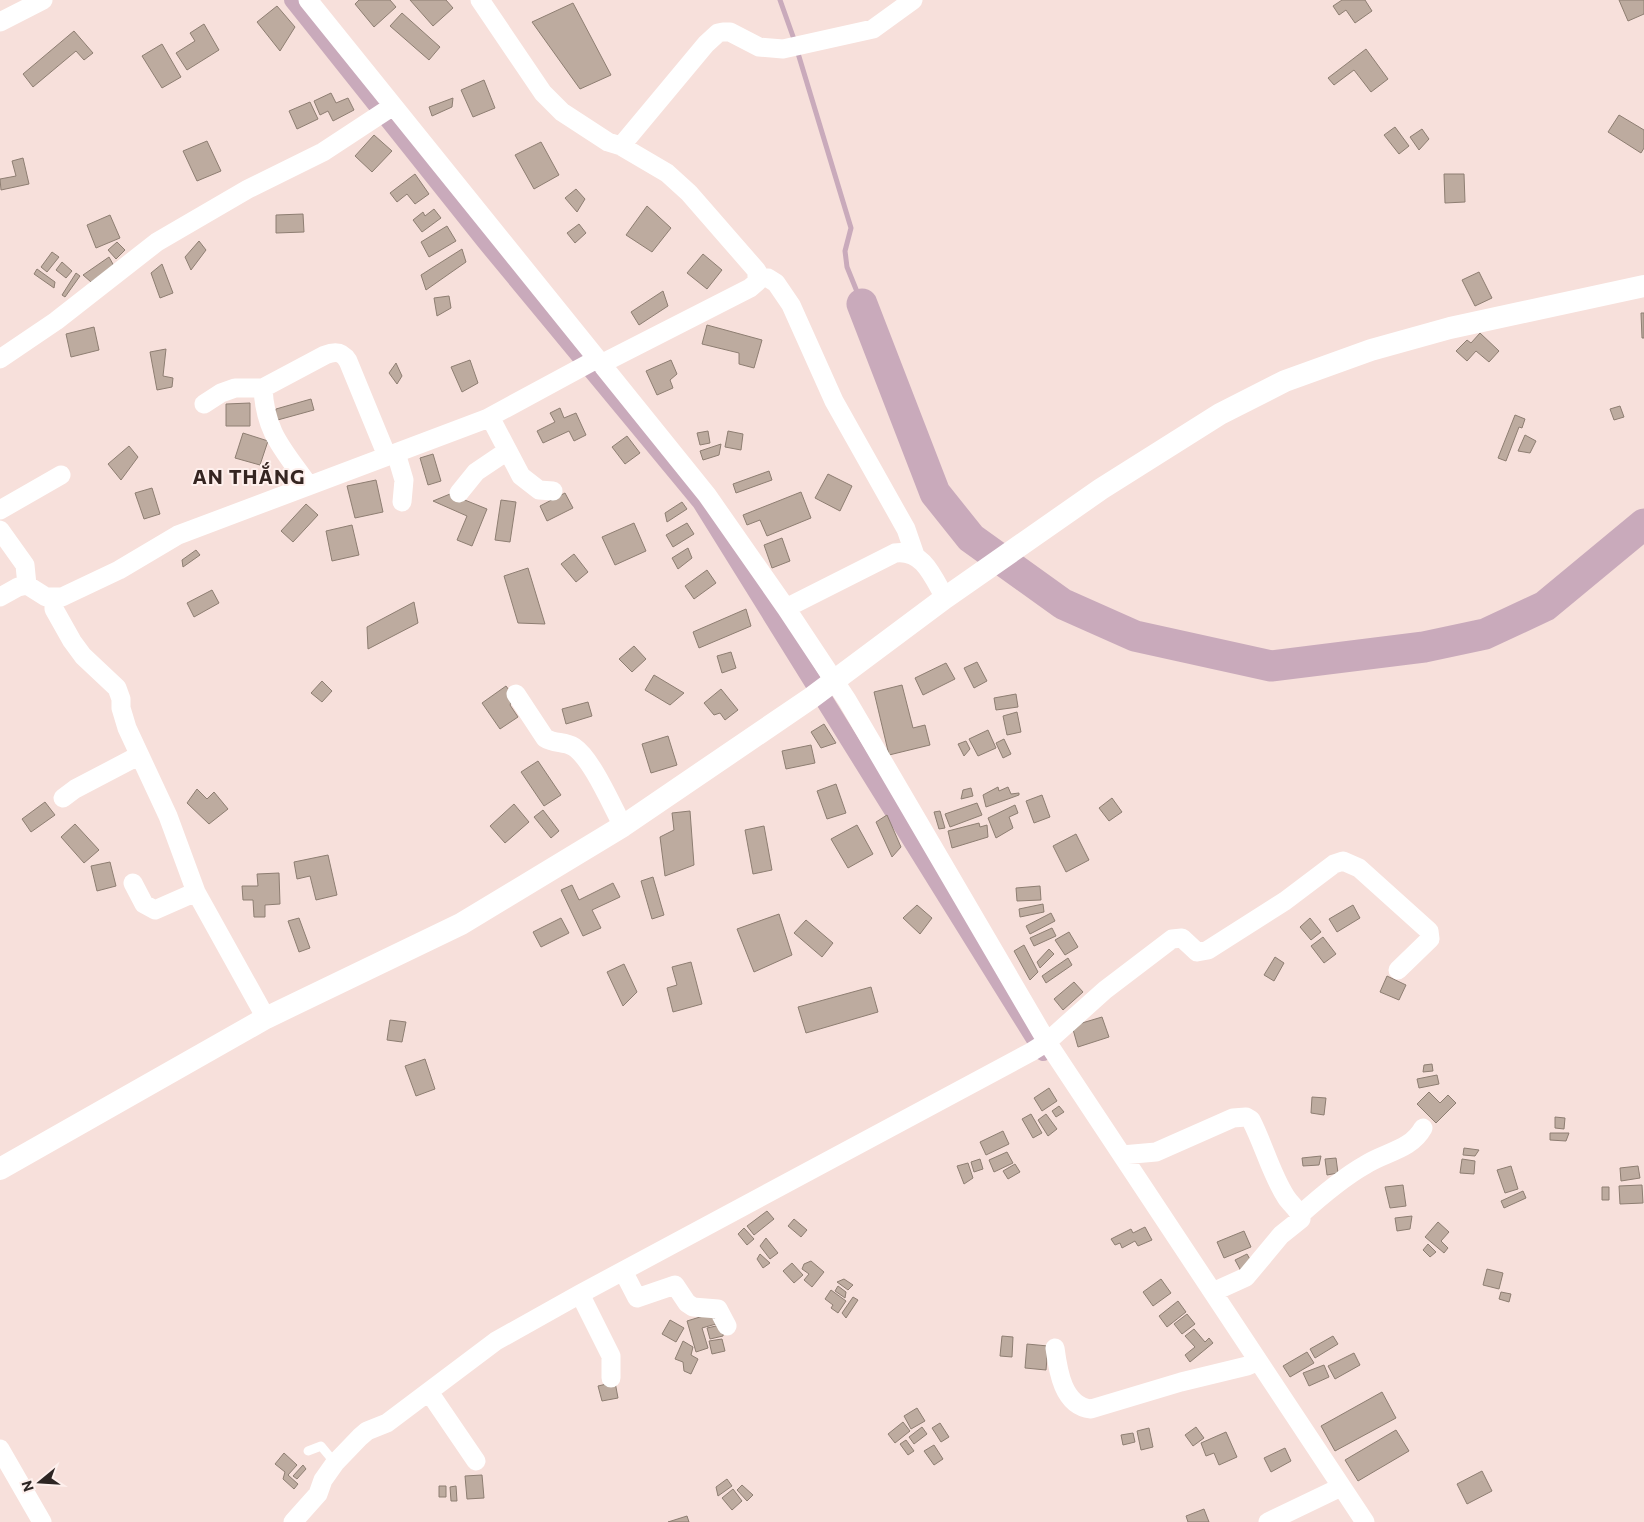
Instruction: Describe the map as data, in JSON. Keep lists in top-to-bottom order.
{
  "districts": ["AN THẮNG"],
  "north": "left"
}
